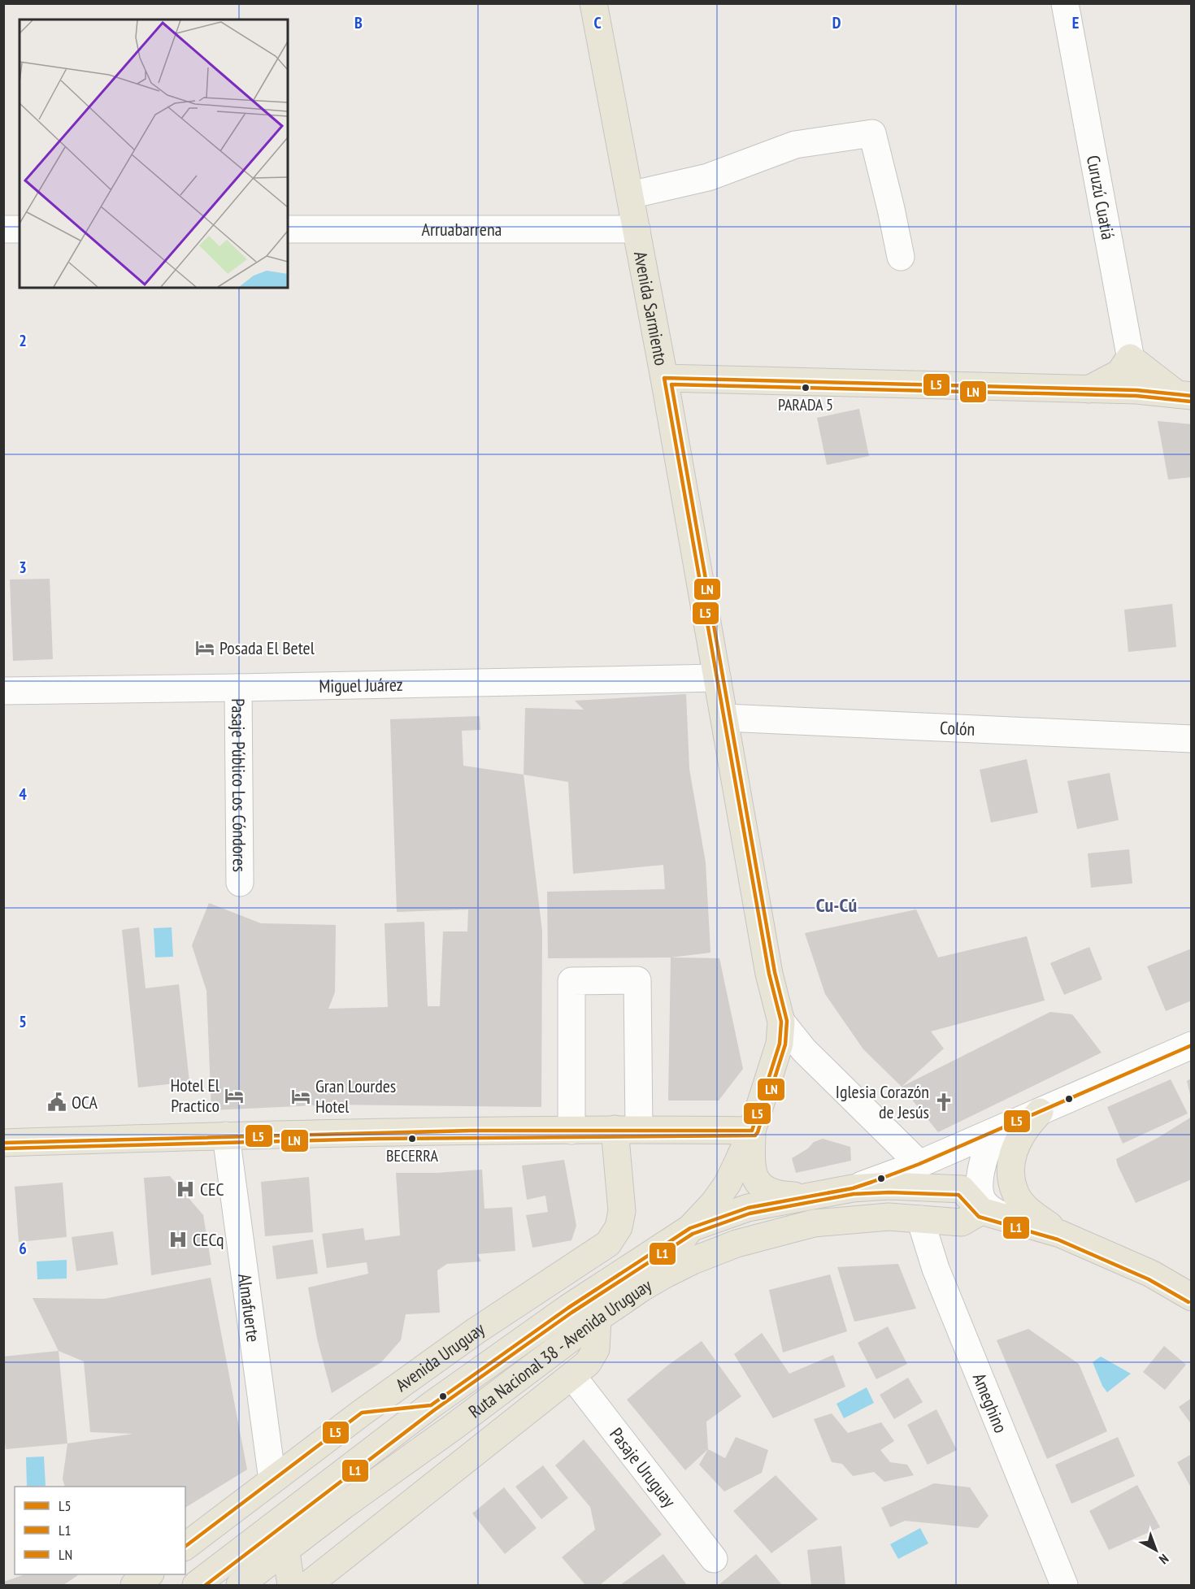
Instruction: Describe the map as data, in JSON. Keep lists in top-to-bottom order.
{
  "streets": {
    "main road": ["Avenida Sarmiento", "Ruta Nacional 38 - Avenida Uruguay", "Avenida Uruguay"],
    "street": [
      "Curuzú Cuatiá",
      "Arruabarrena",
      "Miguel Juárez",
      "Colón",
      "Pasaje Público Los Cóndores",
      "Almafuerte",
      "Ameghino",
      "Pasaje Uruguay"
    ]
  },
  "crossings": [
    ["Arruabarrena", "Avenida Sarmiento"],
    ["Avenida Sarmiento", "Miguel Juárez"],
    ["Avenida Sarmiento", "Colón"],
    ["Miguel Juárez", "Pasaje Público Los Cóndores"],
    ["Almafuerte", "Avenida Uruguay"],
    ["Ruta Nacional 38 - Avenida Uruguay", "Ameghino"]
  ],
  "districts": ["Cu-Cú"],
  "places": {
    "other": ["PARADA 5", "BECERRA"],
    "hotel": ["Posada El Betel", "Hotel El Practico", "Gran Lourdes Hotel"],
    "public building": ["OCA"],
    "church": ["Iglesia Corazón de Jesús"],
    "hospital": ["CEC", "CECq"]
  },
  "lines": ["transit line L5", "transit line LN", "transit line L1"],
  "legend": ["L5", "L1", "LN"],
  "north": "bottom right",
  "grid": {
    "columns": [
      "B",
      "C",
      "D",
      "E"
    ],
    "rows": [
      "2",
      "3",
      "4",
      "5",
      "6"
    ]
  }
}
